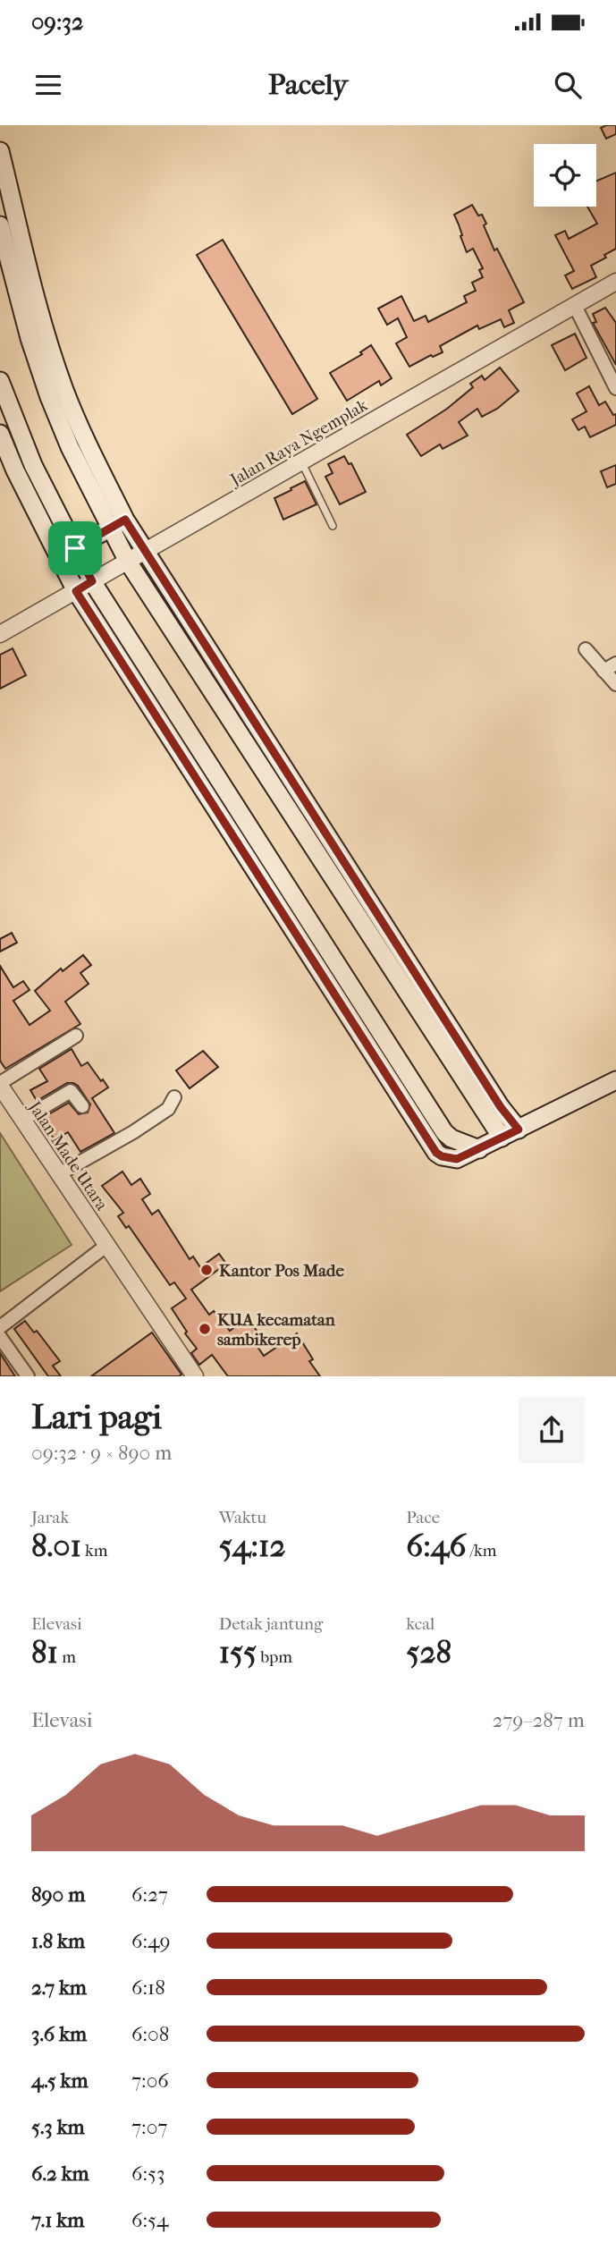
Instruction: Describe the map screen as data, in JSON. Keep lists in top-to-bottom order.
{
  "streets": {
    "street": ["Jalan Raya Ngemplak", "Jalan Made Utara"]
  },
  "places": ["Kantor Pos Made", "KUA kecamatan sambikerep"],
  "page": {
    "status": "09:32",
    "header": "Pacely",
    "heading": ["Lari pagi", "09:32 · 9 × 890 m"],
    "stats": [
      ["Jarak", "8.01 km"],
      ["Waktu", "54:12"],
      ["Pace", "6:46 /km"],
      ["Elevasi", "81 m"],
      ["Detak jantung", "155 bpm"],
      ["kcal", "528"]
    ],
    "chart": ["Elevasi", "279–287 m"],
    "list": [
      {
        "name": "890 m",
        "note": "6:27"
      },
      {
        "name": "1.8 km",
        "note": "6:49"
      },
      {
        "name": "2.7 km",
        "note": "6:18"
      },
      {
        "name": "3.6 km",
        "note": "6:08"
      },
      {
        "name": "4.5 km",
        "note": "7:06"
      },
      {
        "name": "5.3 km",
        "note": "7:07"
      },
      {
        "name": "6.2 km",
        "note": "6:53"
      },
      {
        "name": "7.1 km",
        "note": "6:54"
      }
    ]
  }
}
